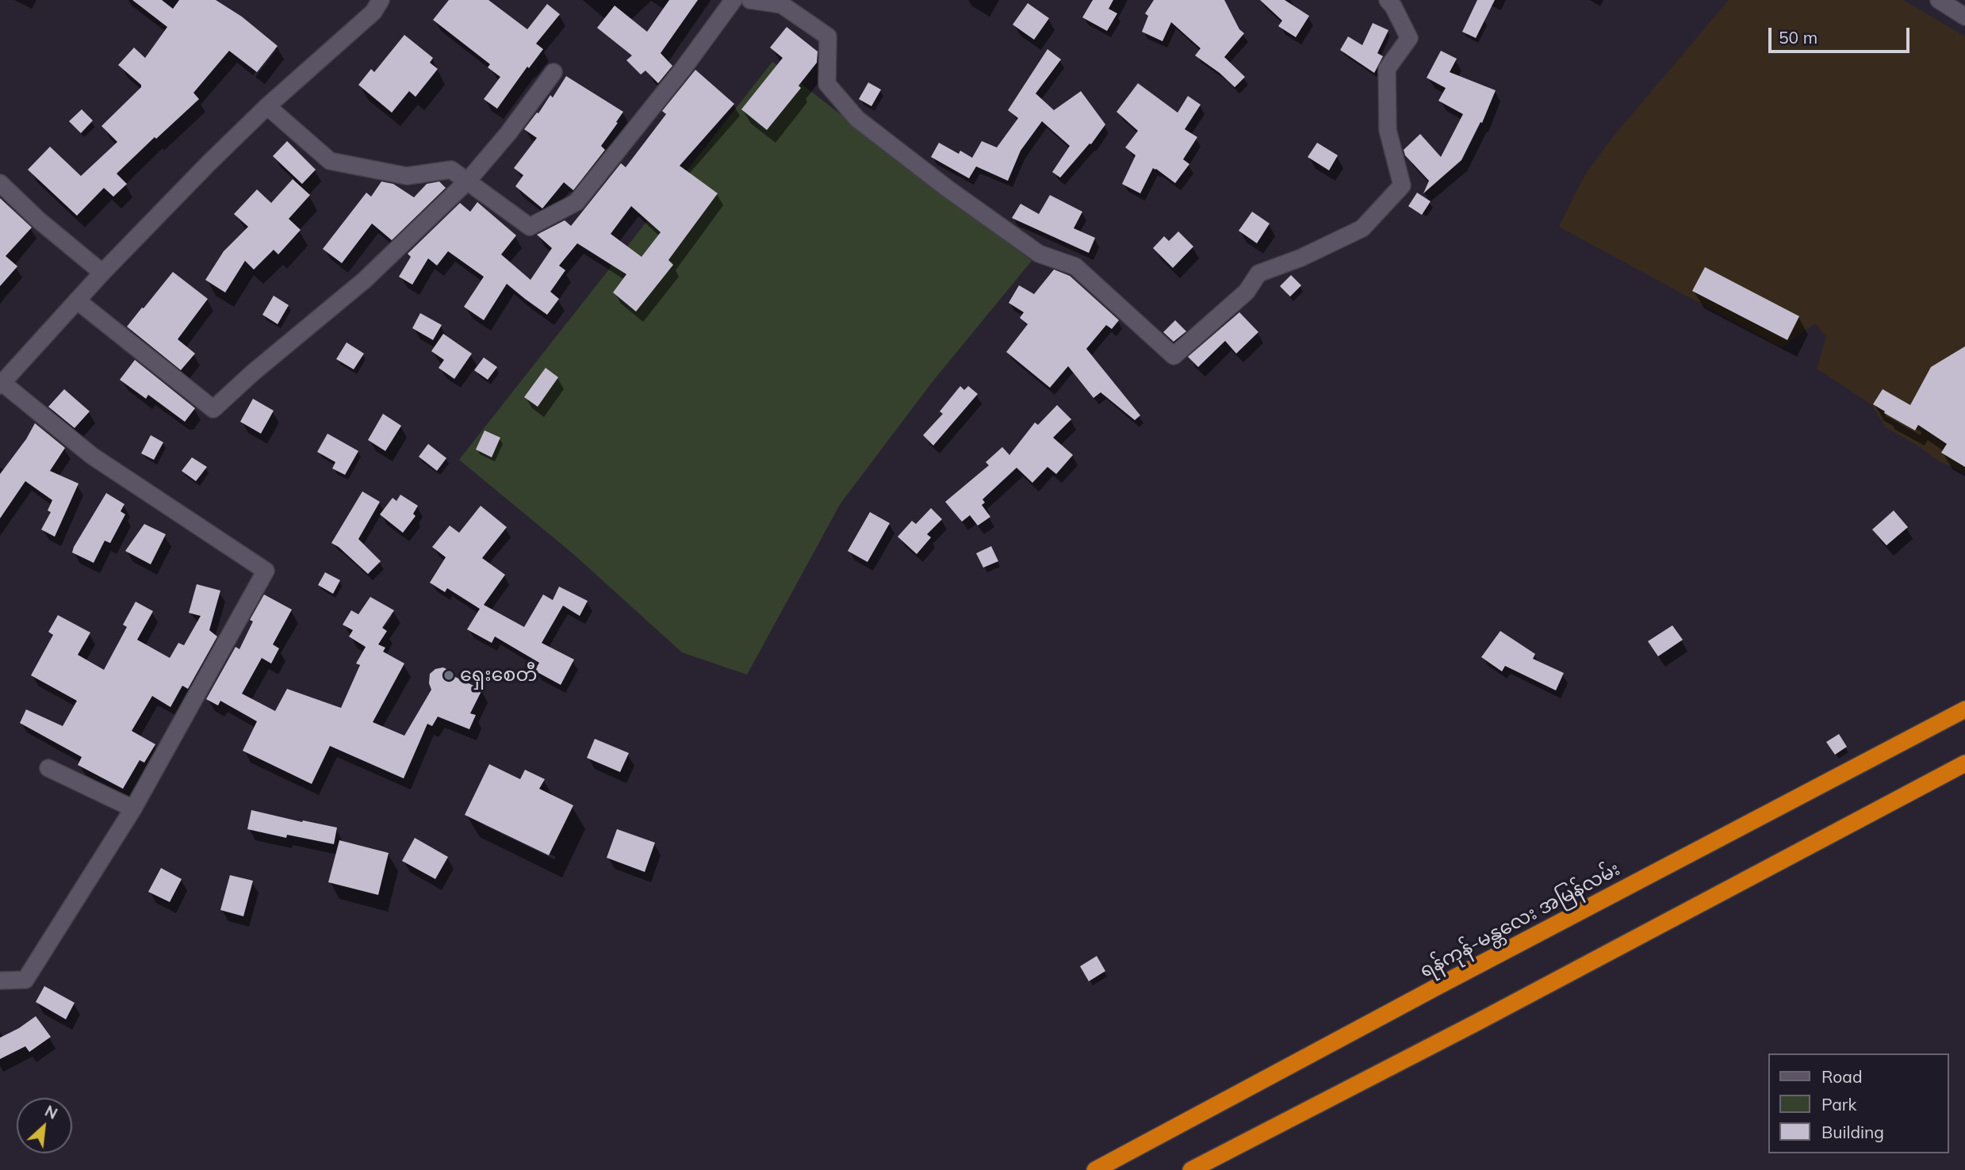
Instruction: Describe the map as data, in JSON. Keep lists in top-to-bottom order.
{
  "streets": {
    "highway": ["ရန်ကုန်-မန္တလေး အမြန်လမ်း"]
  },
  "places": ["ရှေးစေတီ"],
  "legend": ["Road", "Park", "Building"],
  "scale_bar": "50 m",
  "north": "top right"
}
